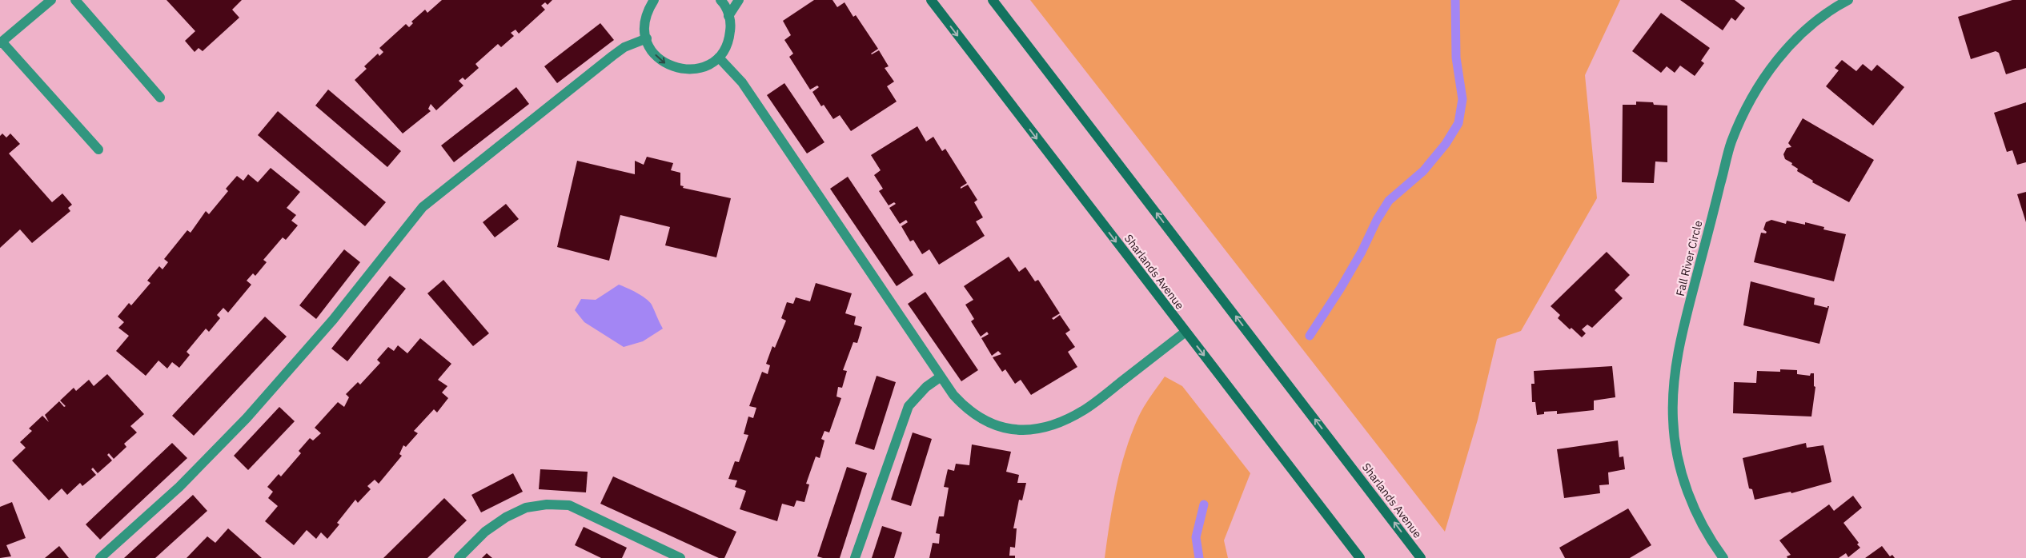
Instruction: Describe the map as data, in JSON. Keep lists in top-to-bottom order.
{
  "streets": {
    "main road": ["Sharlands Avenue"],
    "street": ["Fall River Circle"]
  }
}
